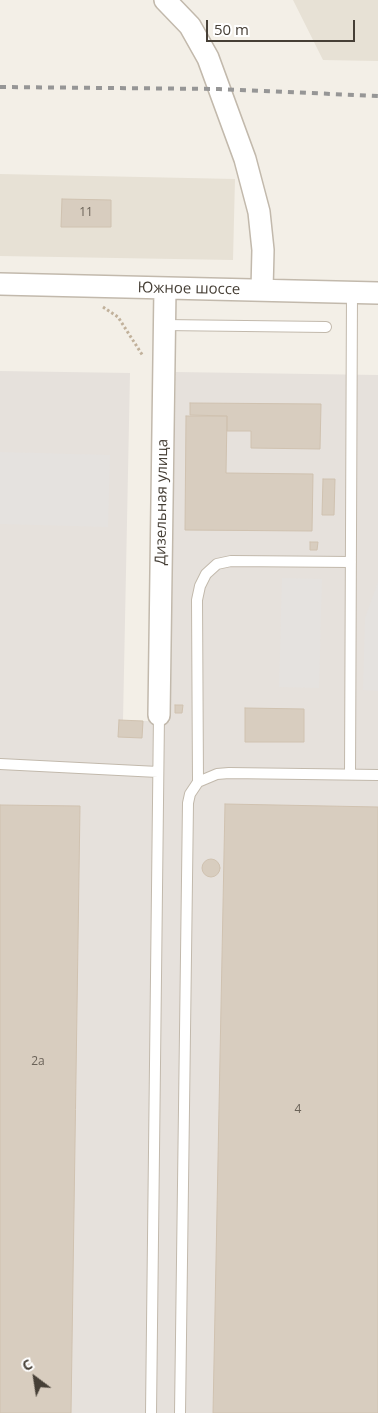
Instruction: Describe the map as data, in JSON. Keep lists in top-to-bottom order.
{
  "streets": {
    "street": ["Южное шоссе", "Дизельная улица"]
  },
  "crossings": [
    ["Южное шоссе", "Дизельная улица"]
  ],
  "house_numbers": ["11", "2а", "4"],
  "scale_bar": "50 m",
  "north": "top left"
}
